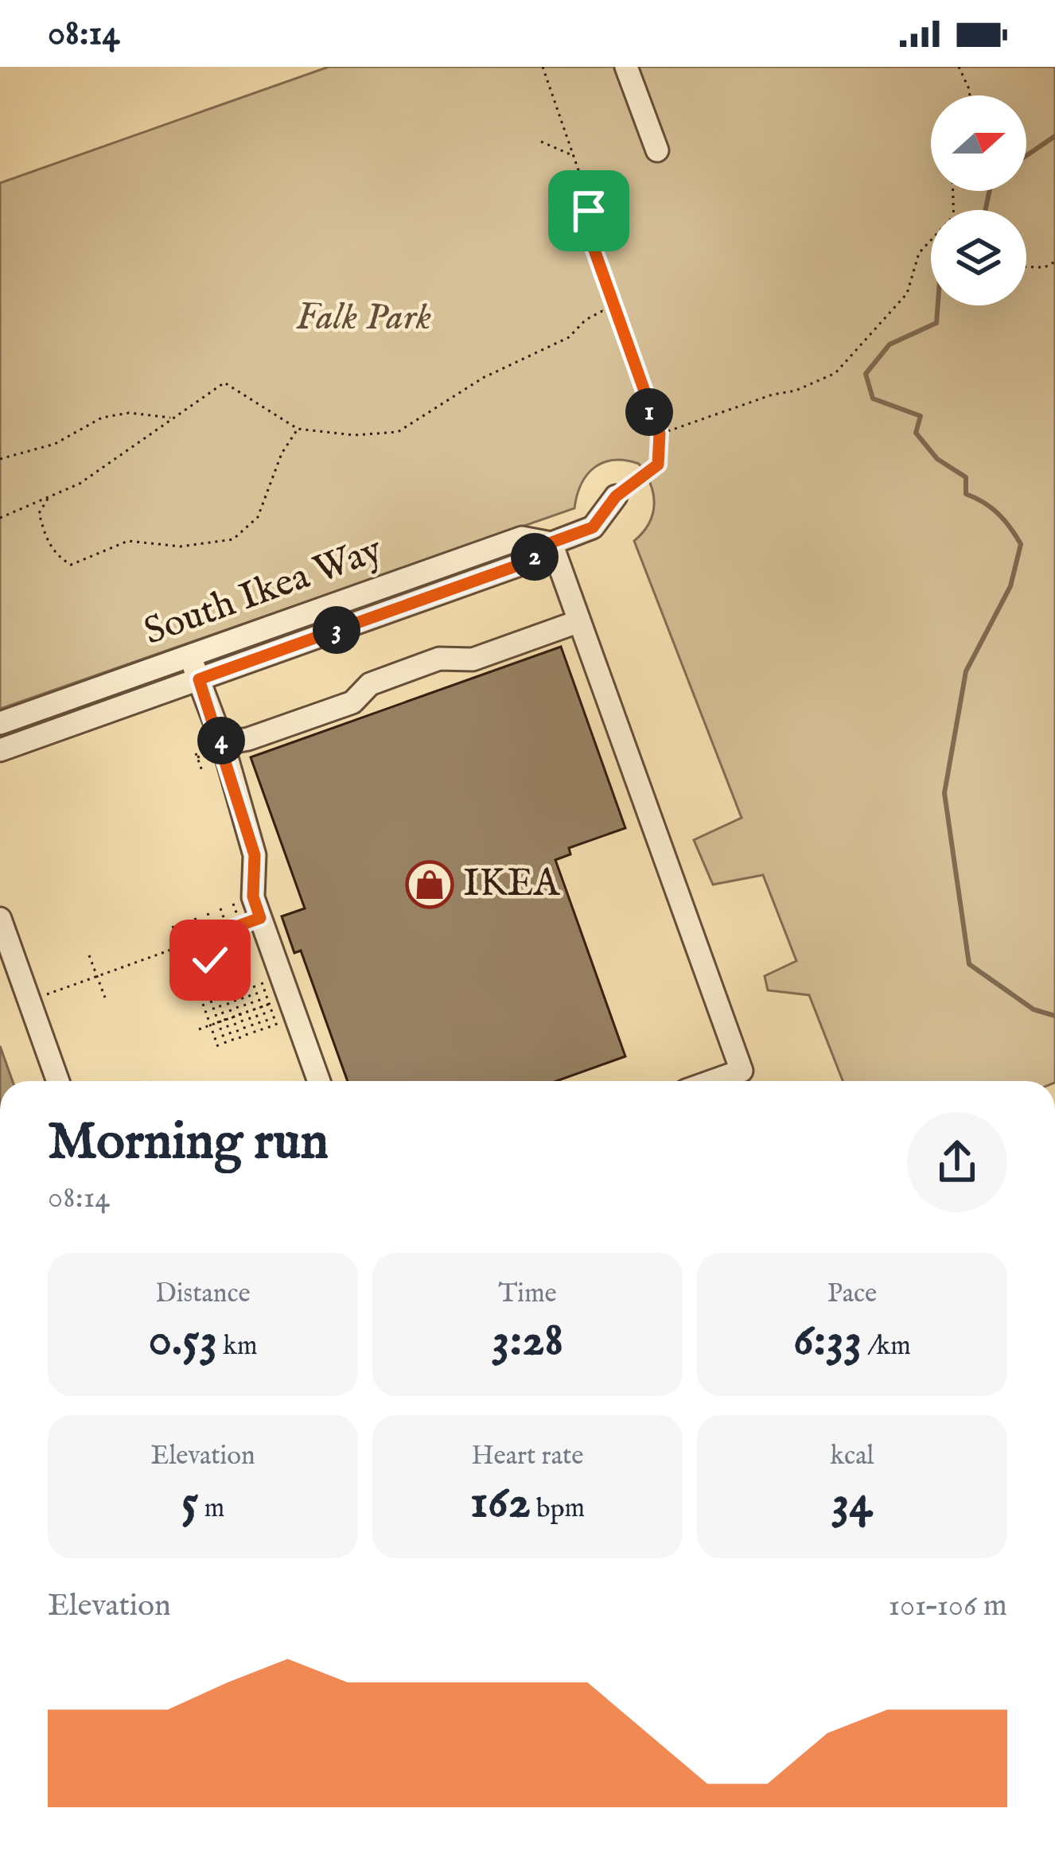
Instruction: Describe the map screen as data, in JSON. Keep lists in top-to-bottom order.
{
  "streets": {
    "street": ["South Ikea Way"]
  },
  "parks": ["Falk Park"],
  "places": {
    "shop": ["IKEA"]
  },
  "north": "right",
  "page": {
    "status": "08:14",
    "pins": [
      "1",
      "2",
      "3",
      "4"
    ],
    "heading": ["Morning run", "08:14"],
    "stats": [
      ["Distance", "0.53 km"],
      ["Time", "3:28"],
      ["Pace", "6:33 /km"],
      ["Elevation", "5 m"],
      ["Heart rate", "162 bpm"],
      ["kcal", "34"]
    ],
    "chart": ["Elevation", "101–106 m"]
  }
}
